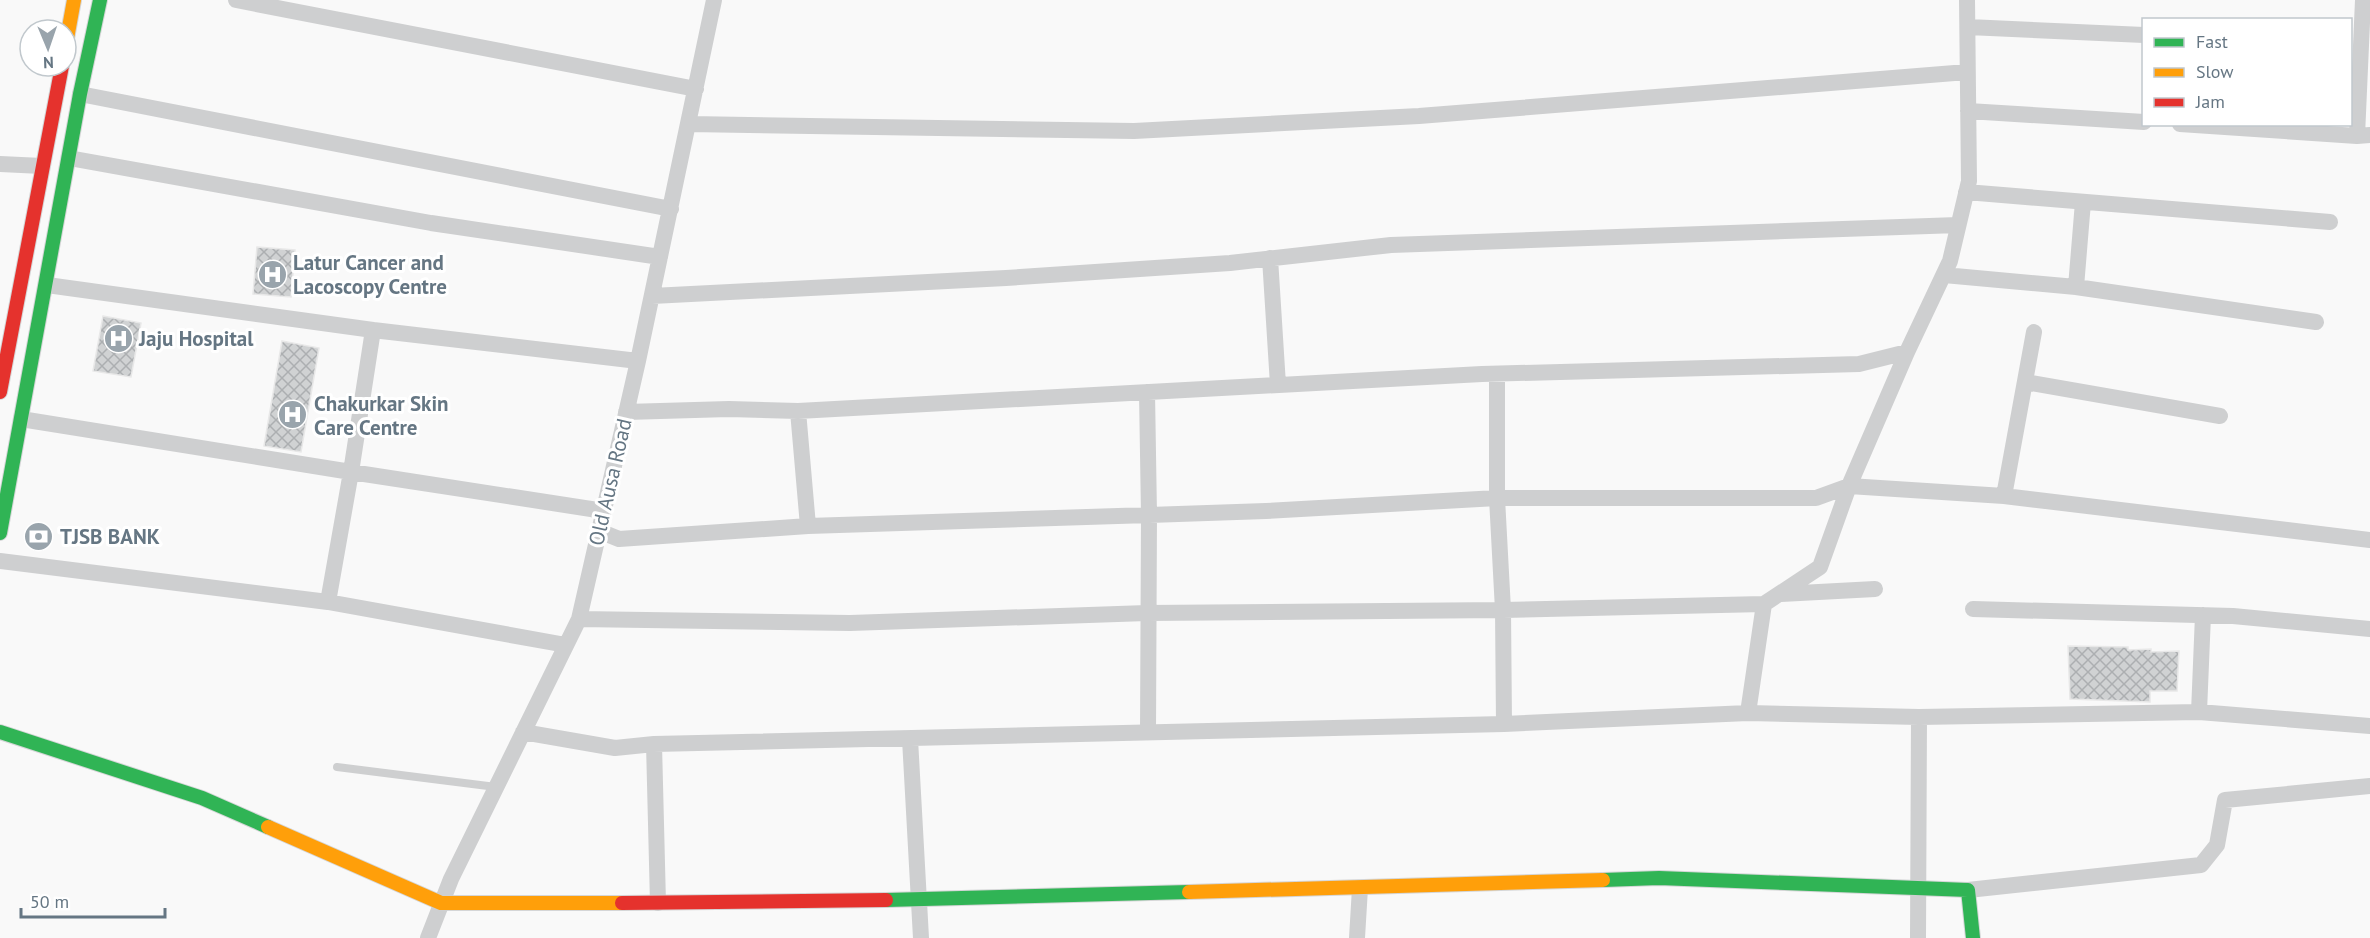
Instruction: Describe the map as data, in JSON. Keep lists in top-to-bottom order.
{
  "streets": {
    "street": ["Old Ausa Road"]
  },
  "places": {
    "hospital": ["Latur Cancer and Lacoscopy Centre", "Jaju Hospital", "Chakurkar Skin Care Centre"],
    "bank": ["TJSB BANK"]
  },
  "legend": ["Fast", "Slow", "Jam"],
  "scale_bar": "50 m",
  "north": "bottom"
}
